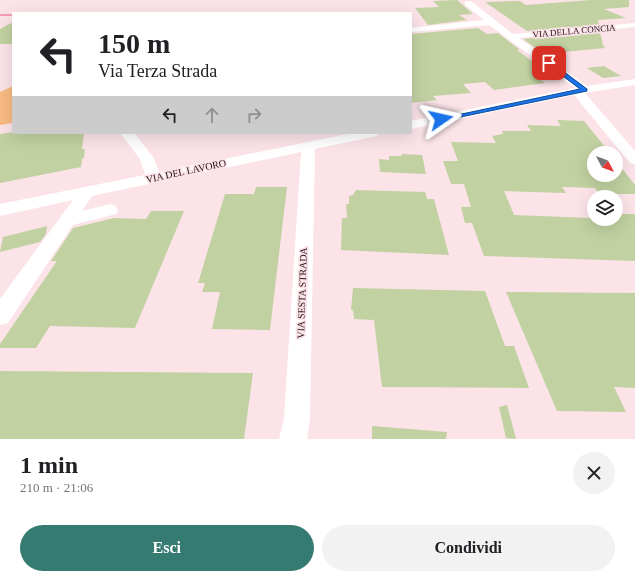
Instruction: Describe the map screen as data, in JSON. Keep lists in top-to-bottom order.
{
  "streets": {
    "street": ["VIA DELLA CONCIA", "VIA DEL LAVORO", "VIA SESTA STRADA"]
  },
  "crossings": [
    ["VIA DEL LAVORO", "VIA SESTA STRADA"]
  ],
  "north": "bottom right",
  "page": {
    "turn": ["150 m", "Via Terza Strada"],
    "heading": ["1 min", "210 m · 21:06"],
    "buttons": ["Esci", "Condividi"]
  }
}
